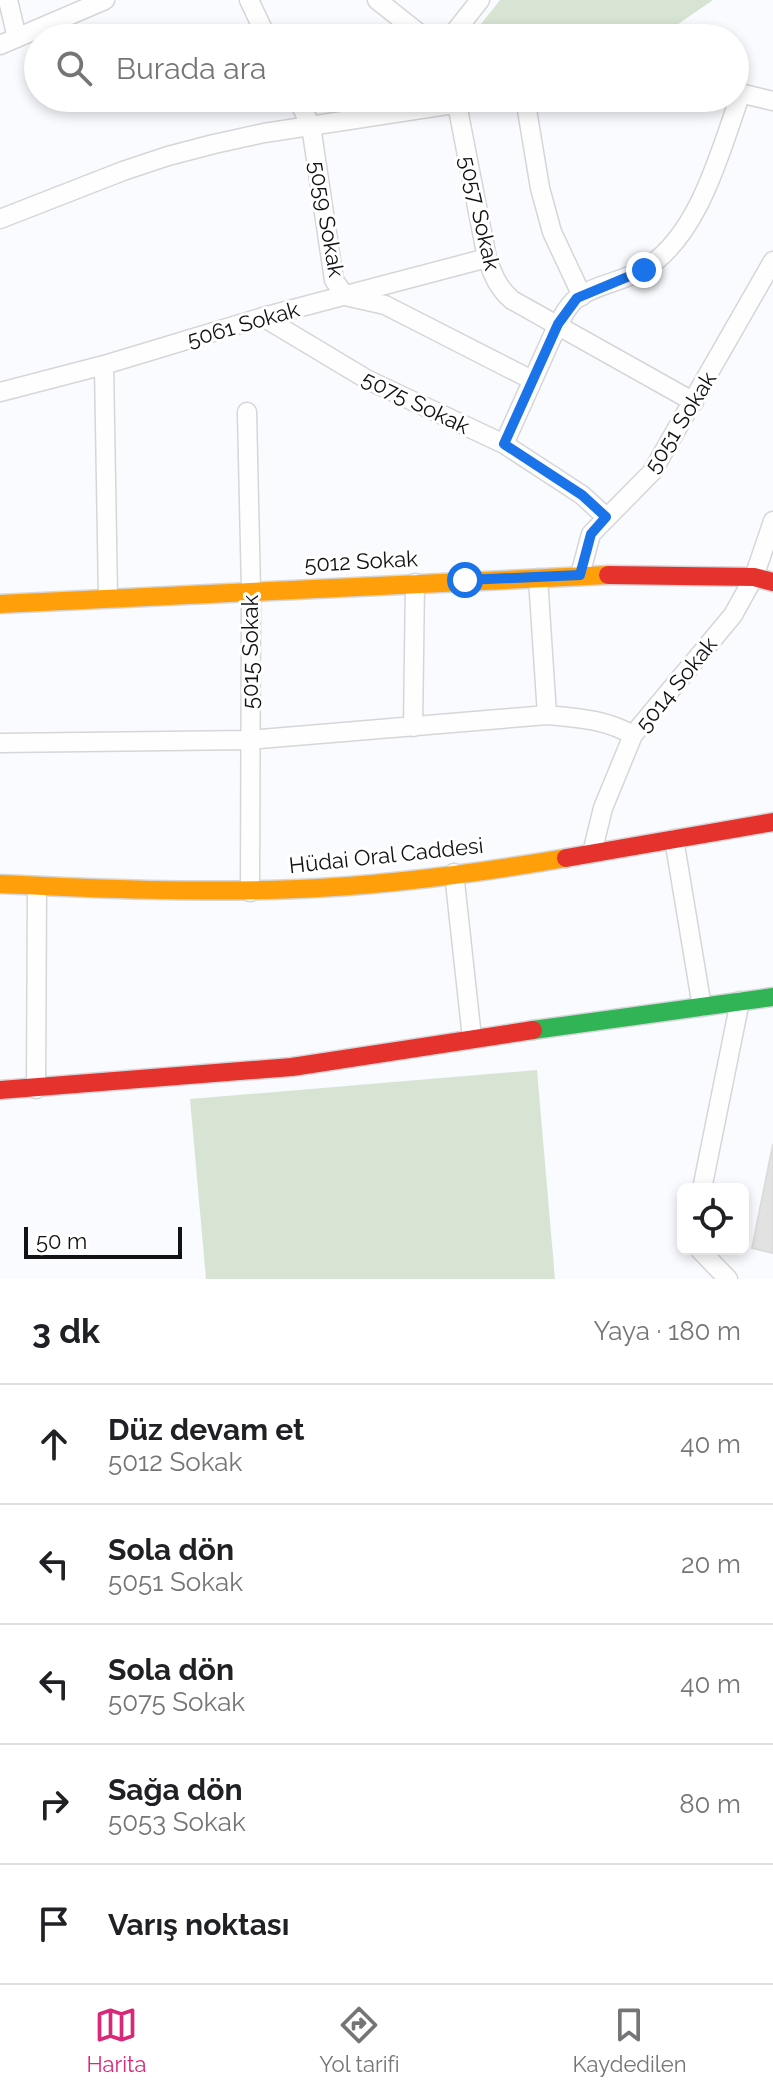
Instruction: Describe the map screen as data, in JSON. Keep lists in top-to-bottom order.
{
  "streets": {
    "street": [
      "5057 Sokak",
      "5059 Sokak",
      "5061 Sokak",
      "5075 Sokak",
      "5051 Sokak",
      "5012 Sokak",
      "5015 Sokak",
      "5014 Sokak",
      "Hüdai Oral Caddesi"
    ]
  },
  "crossings": [
    ["5057 Sokak", "5061 Sokak"],
    ["5057 Sokak", "5051 Sokak"],
    ["5059 Sokak", "5061 Sokak"],
    ["5061 Sokak", "5075 Sokak"],
    ["5075 Sokak", "5051 Sokak"],
    ["5051 Sokak", "5012 Sokak"],
    ["5012 Sokak", "5015 Sokak"],
    ["5012 Sokak", "5014 Sokak"],
    ["5015 Sokak", "Hüdai Oral Caddesi"],
    ["5014 Sokak", "Hüdai Oral Caddesi"]
  ],
  "scale_bar": "50 m",
  "page": {
    "search": "Burada ara",
    "scale": "50 m",
    "heading": ["3 dk", "Yaya · 180 m"],
    "list": [
      ["Düz devam et", "5012 Sokak", "40 m"],
      ["Sola dön", "5051 Sokak", "20 m"],
      ["Sola dön", "5075 Sokak", "40 m"],
      ["Sağa dön", "5053 Sokak", "80 m"],
      "Varış noktası"
    ],
    "nav": ["Harita", "Yol tarifi", "Kaydedilen"]
  }
}
